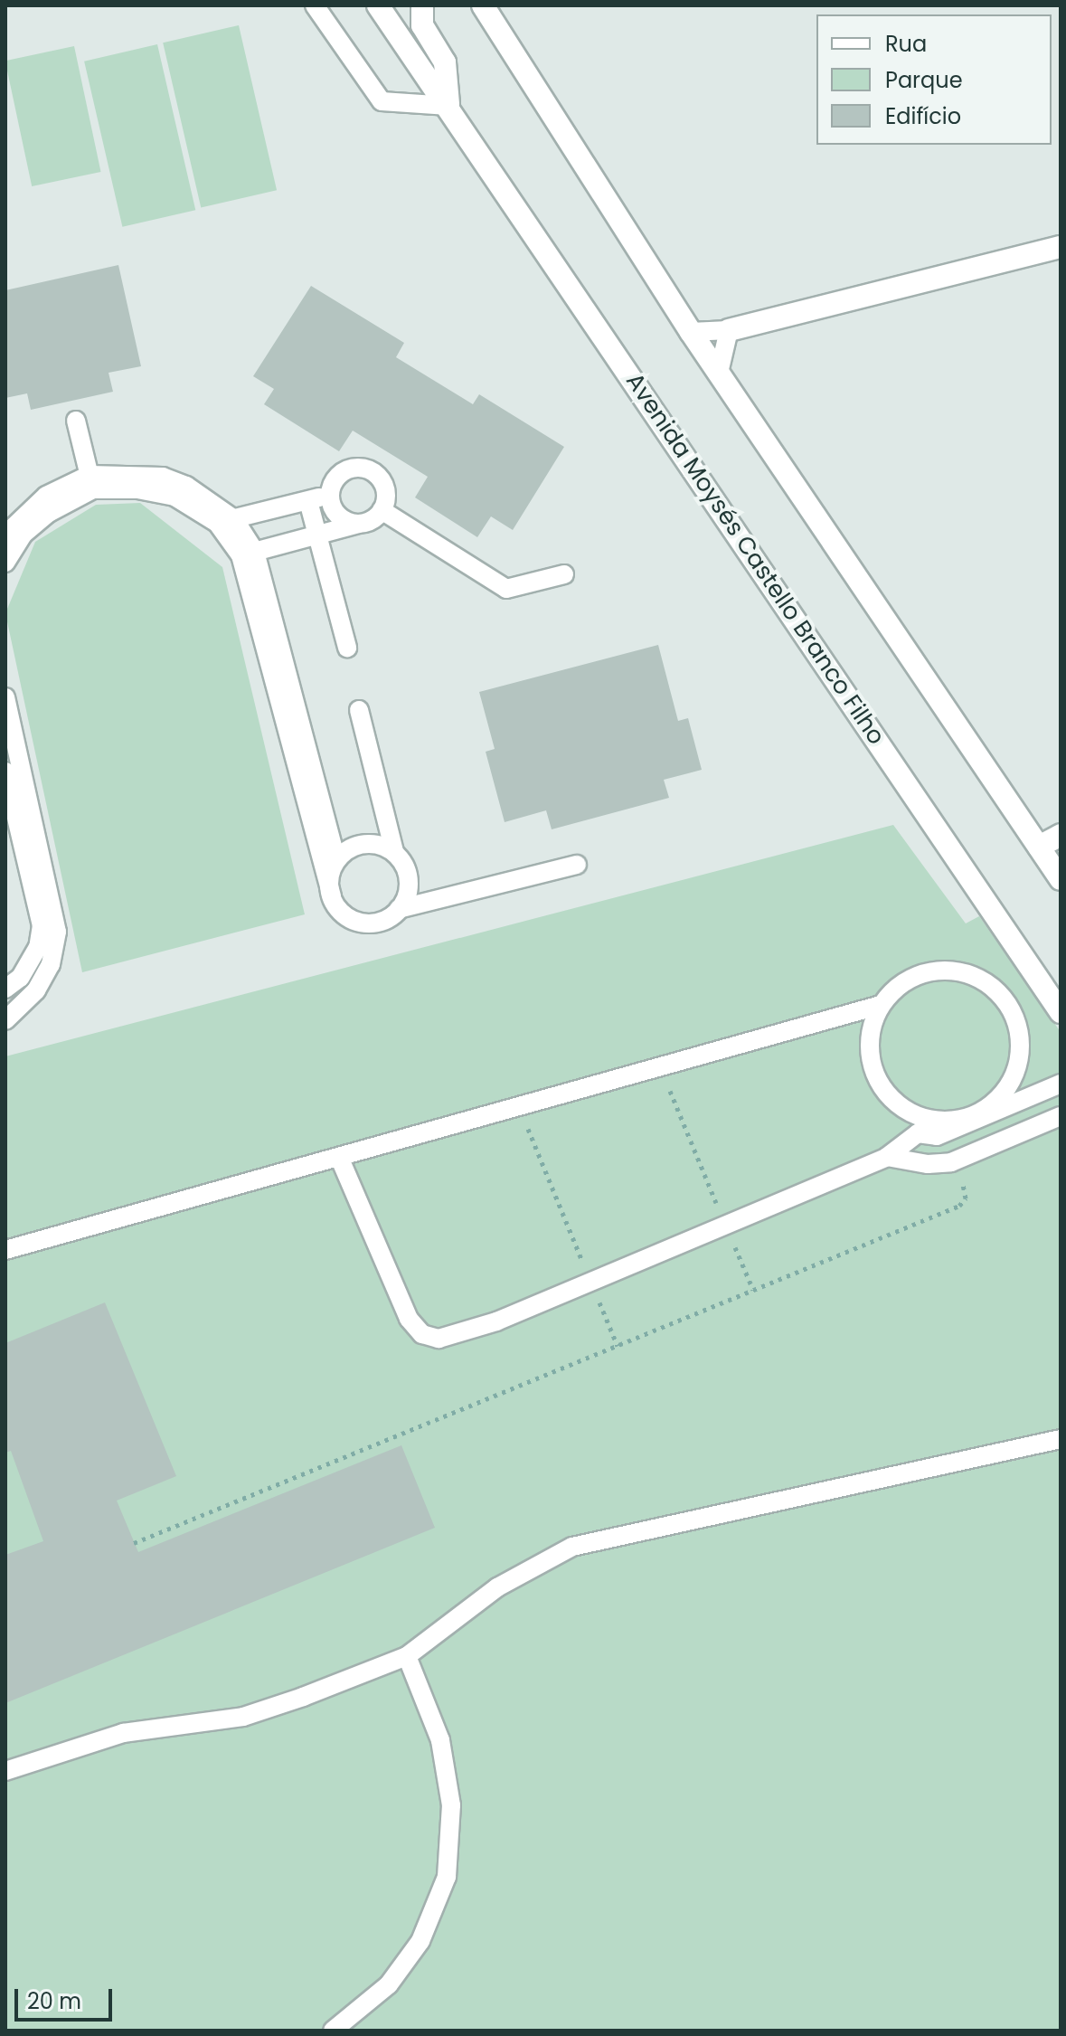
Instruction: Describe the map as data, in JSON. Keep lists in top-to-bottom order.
{
  "streets": {
    "street": ["Avenida Moysés Castello Branco Filho"]
  },
  "legend": ["Rua", "Parque", "Edifício"],
  "scale_bar": "20 m"
}
